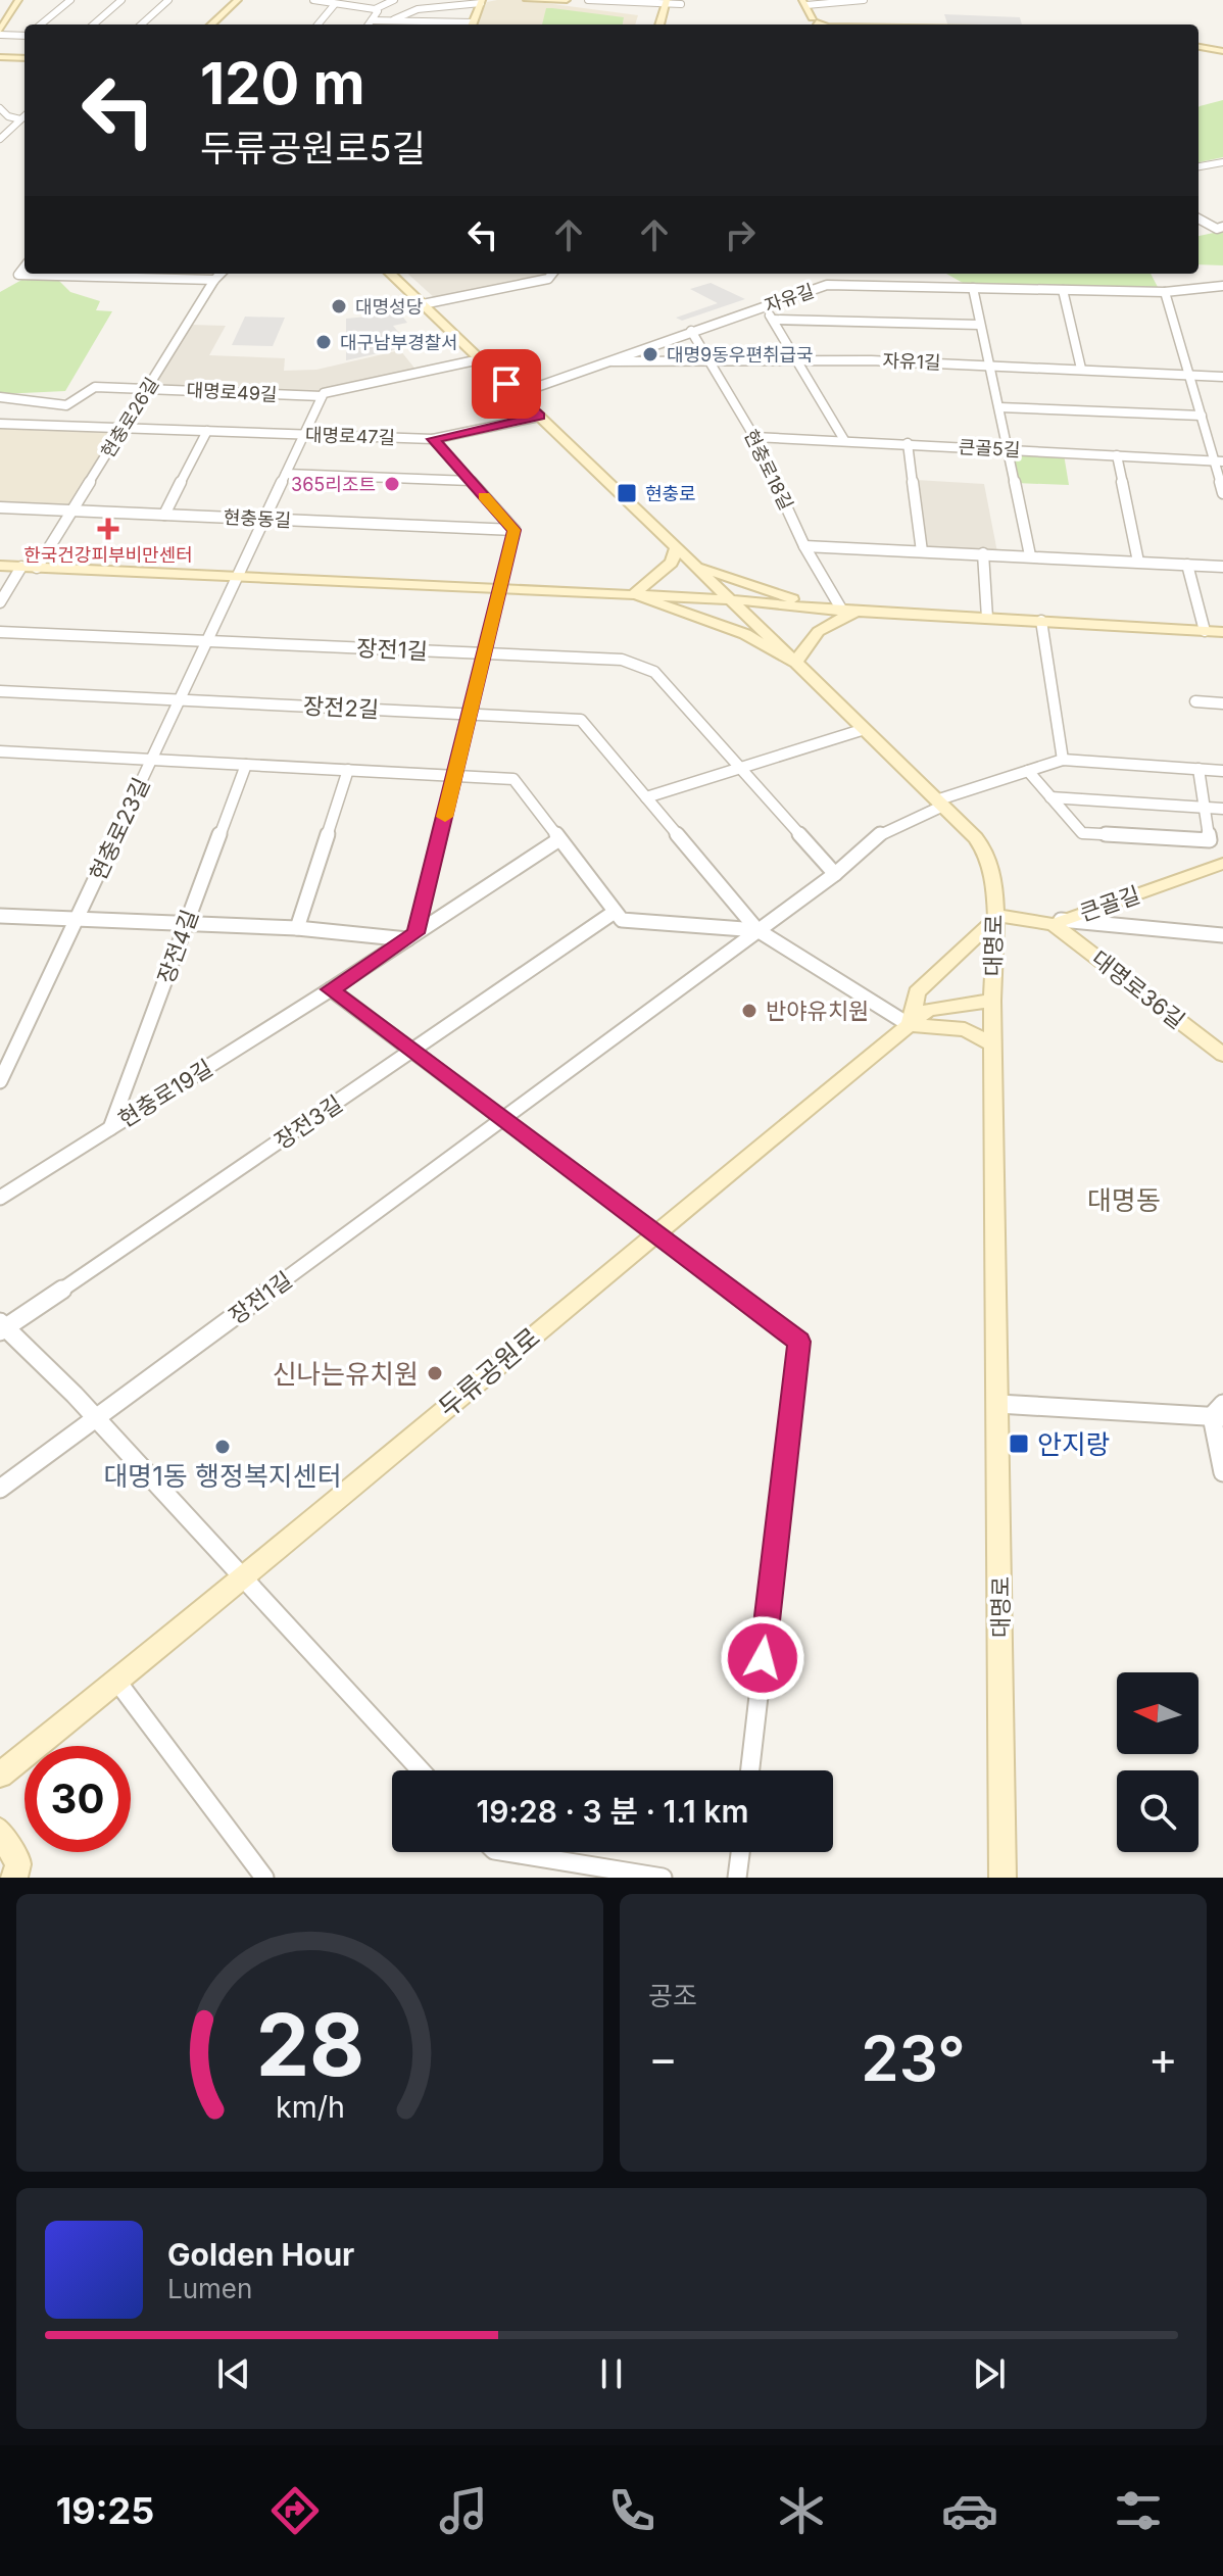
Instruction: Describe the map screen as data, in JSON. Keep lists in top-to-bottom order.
{
  "streets": {
    "main road": [
      "큰골길",
      "대명로",
      "대명로36길",
      "두류공원로"
    ],
    "street": [
      "자유길",
      "자유1길",
      "대명로49길",
      "현충로26길",
      "대명로47길",
      "큰골5길",
      "현충로18길",
      "현충동길",
      "장전1길",
      "장전2길",
      "현충로23길",
      "장전4길",
      "현충로19길",
      "장전3길"
    ]
  },
  "crossings": [
    ["자유길", "자유1길"],
    ["자유길", "현충로18길"],
    ["자유길", "대명로"],
    ["자유1길", "현충로18길"],
    ["대명로49길", "현충로26길"],
    ["대명로49길", "현충로23길"],
    ["대명로49길", "대명로"],
    ["현충로26길", "대명로47길"],
    ["현충로26길", "현충동길"],
    ["대명로47길", "현충로23길"],
    ["대명로47길", "대명로"],
    ["큰골5길", "현충로18길"],
    ["현충동길", "현충로23길"],
    ["장전1길", "장전2길"],
    ["장전1길", "현충로23길"],
    ["장전2길", "현충로23길"],
    ["큰골길", "대명로"],
    ["큰골길", "대명로36길"],
    ["대명로", "두류공원로"],
    ["장전4길", "현충로19길"]
  ],
  "districts": ["대명동"],
  "places": {
    "other": [
      "대명성당",
      "대구남부경찰서",
      "대명9동우편취급국",
      "365리조트",
      "반야유치원",
      "신나는유치원",
      "대명1동 행정복지센터"
    ],
    "transit": ["현충로", "안지랑"],
    "health": ["한국건강피부비만센터"]
  },
  "north": "left",
  "page": {
    "turn": ["120 m", "두류공원로5길"],
    "limit": "30",
    "trip": "19:28 · 3 분 · 1.1 km",
    "tile": "공조",
    "heat": ["−", "23°", "+"],
    "song": ["Golden Hour", "Lumen"],
    "tabs": "19:25",
    "gauge": ["28", "km/h"]
  }
}
